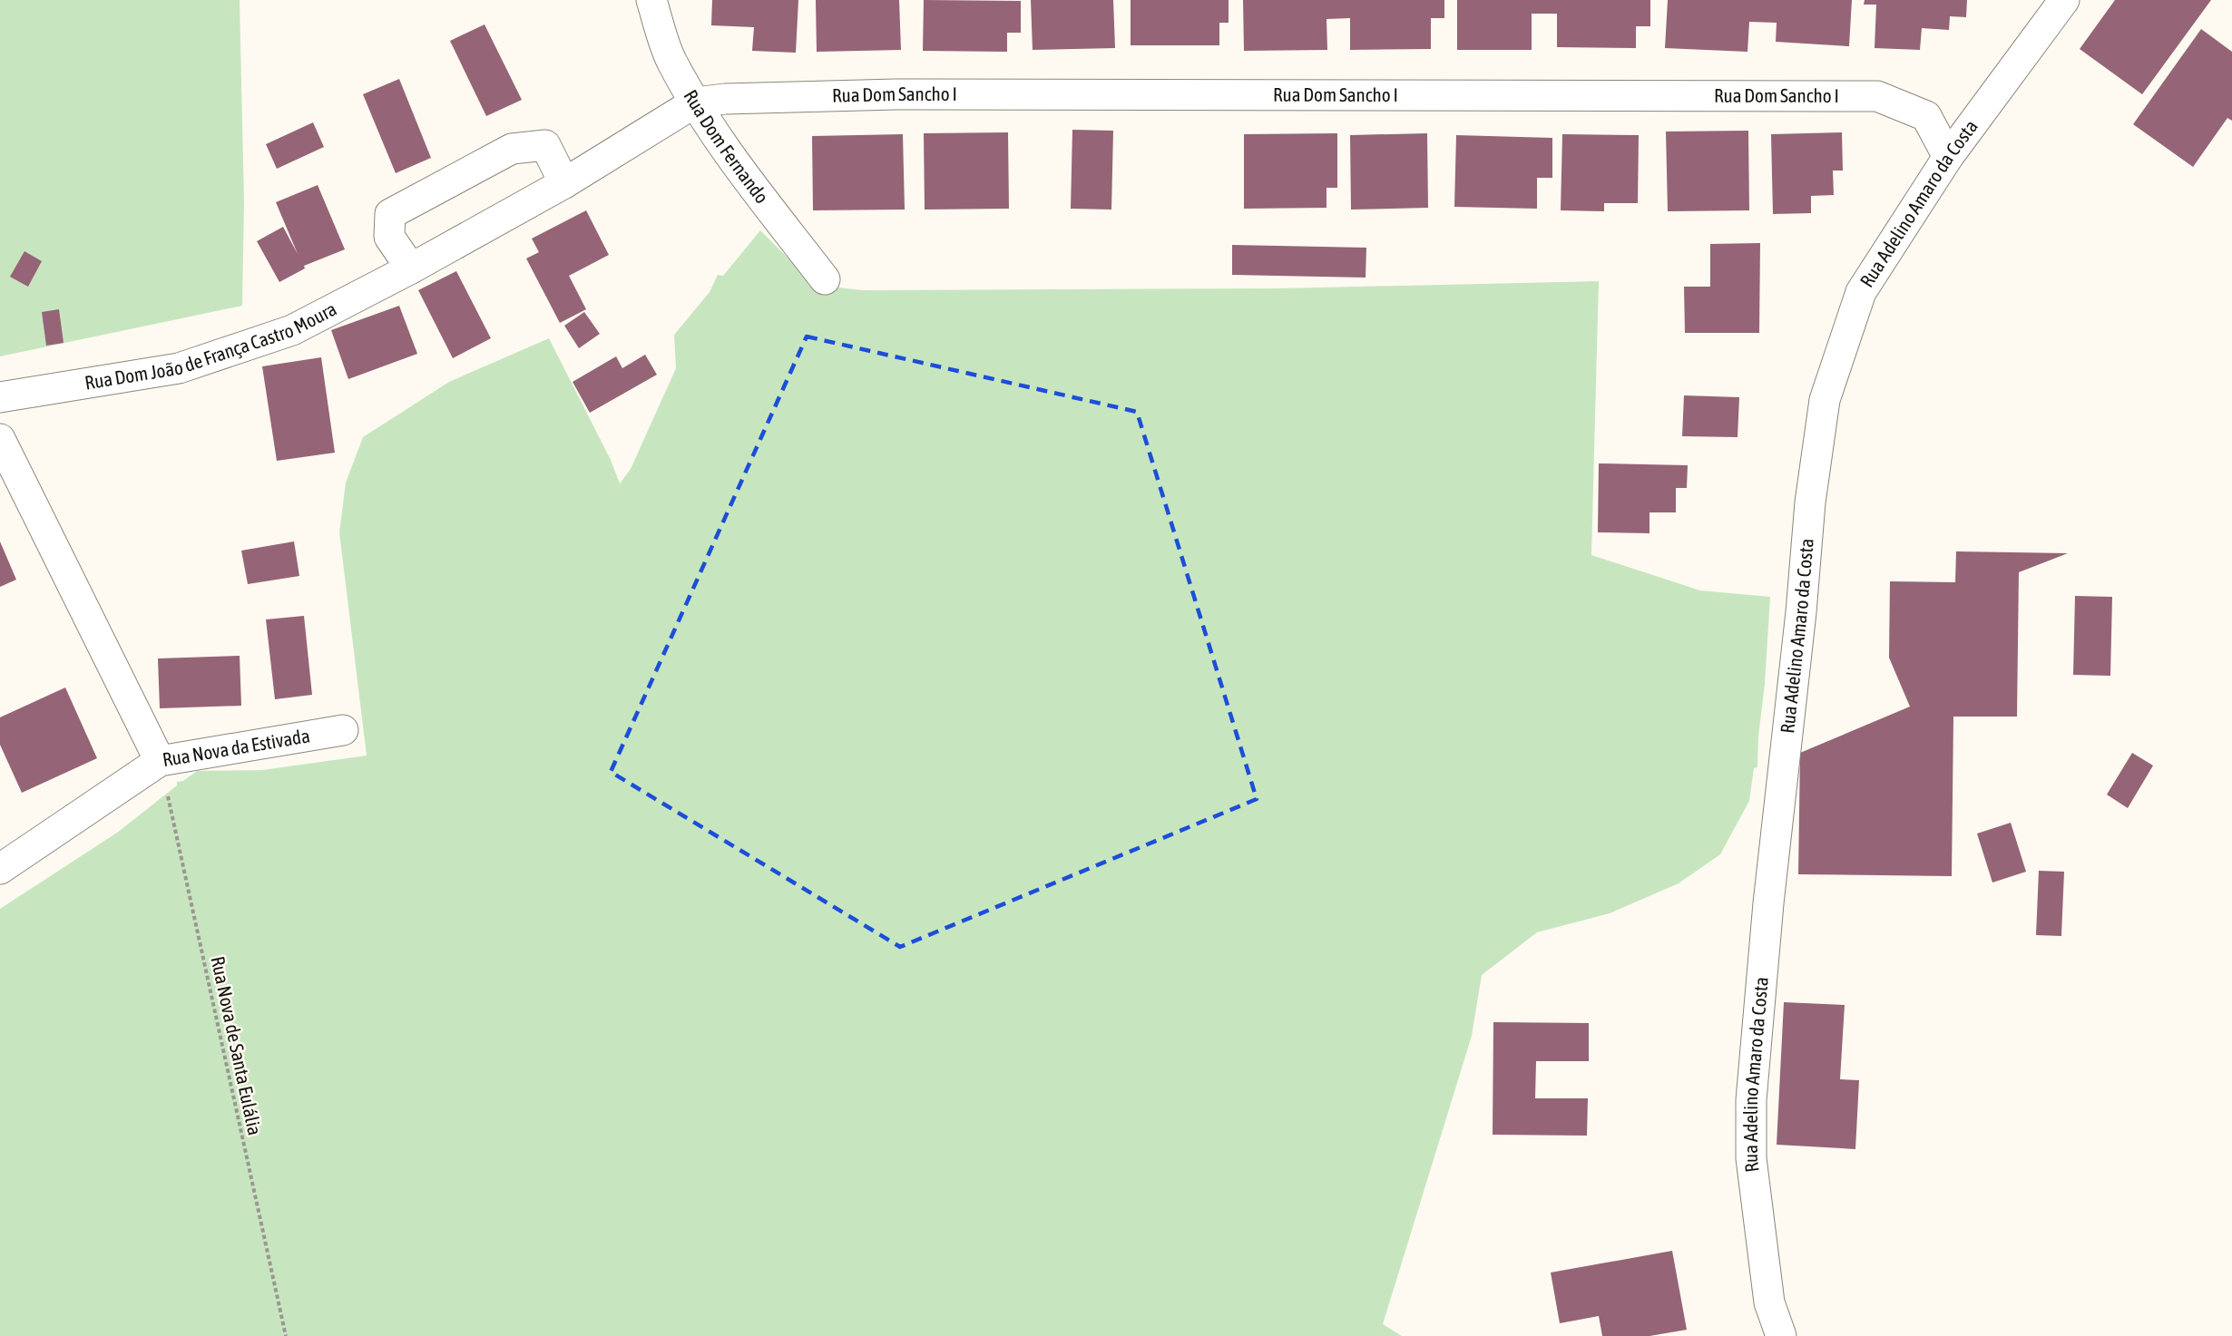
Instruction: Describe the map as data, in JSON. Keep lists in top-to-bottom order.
{
  "streets": {
    "street": [
      "Rua Dom Sancho I",
      "Rua Dom Fernando",
      "Rua Adelino Amaro da Costa",
      "Rua Dom João de França Castro Moura",
      "Rua Nova da Estivada"
    ],
    "path": ["Rua Nova de Santa Eulália"]
  },
  "crossings": [
    ["Rua Dom Sancho I", "Rua Dom Fernando"],
    ["Rua Dom Sancho I", "Rua Adelino Amaro da Costa"],
    ["Rua Dom Sancho I", "Rua Dom João de França Castro Moura"],
    ["Rua Dom Fernando", "Rua Dom João de França Castro Moura"],
    ["Rua Nova da Estivada", "Rua Nova de Santa Eulália"]
  ]
}
